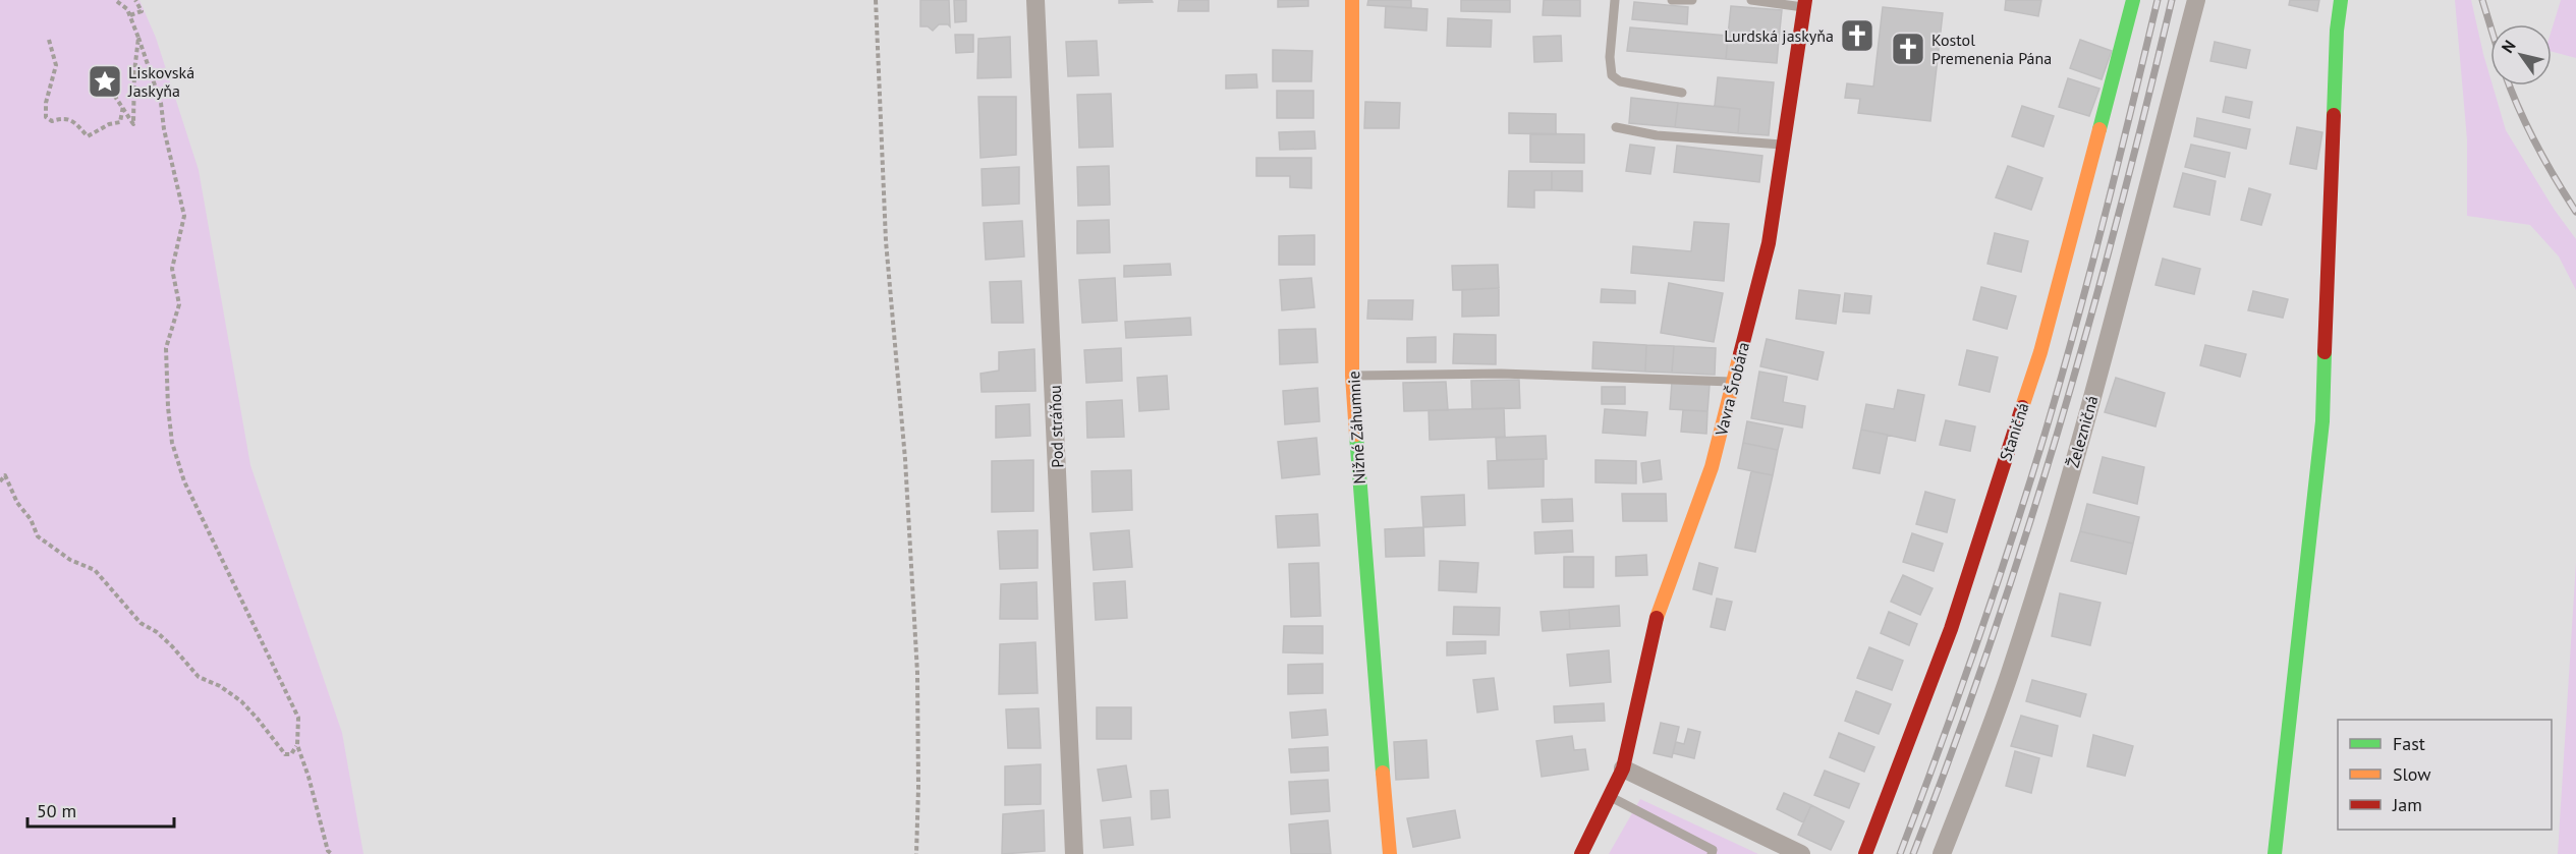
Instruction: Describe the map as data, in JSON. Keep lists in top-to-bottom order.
{
  "streets": {
    "street": [
      "Vavra Šrobára",
      "Pod stráňou",
      "Nižné Záhumnie",
      "Staničná",
      "Železničná"
    ]
  },
  "places": {
    "church": ["Lurdská jaskyňa", "Kostol Premenenia Pána"],
    "place": ["Liskovská Jaskyňa"]
  },
  "legend": ["Fast", "Slow", "Jam"],
  "scale_bar": "50 m",
  "north": "top left"
}
